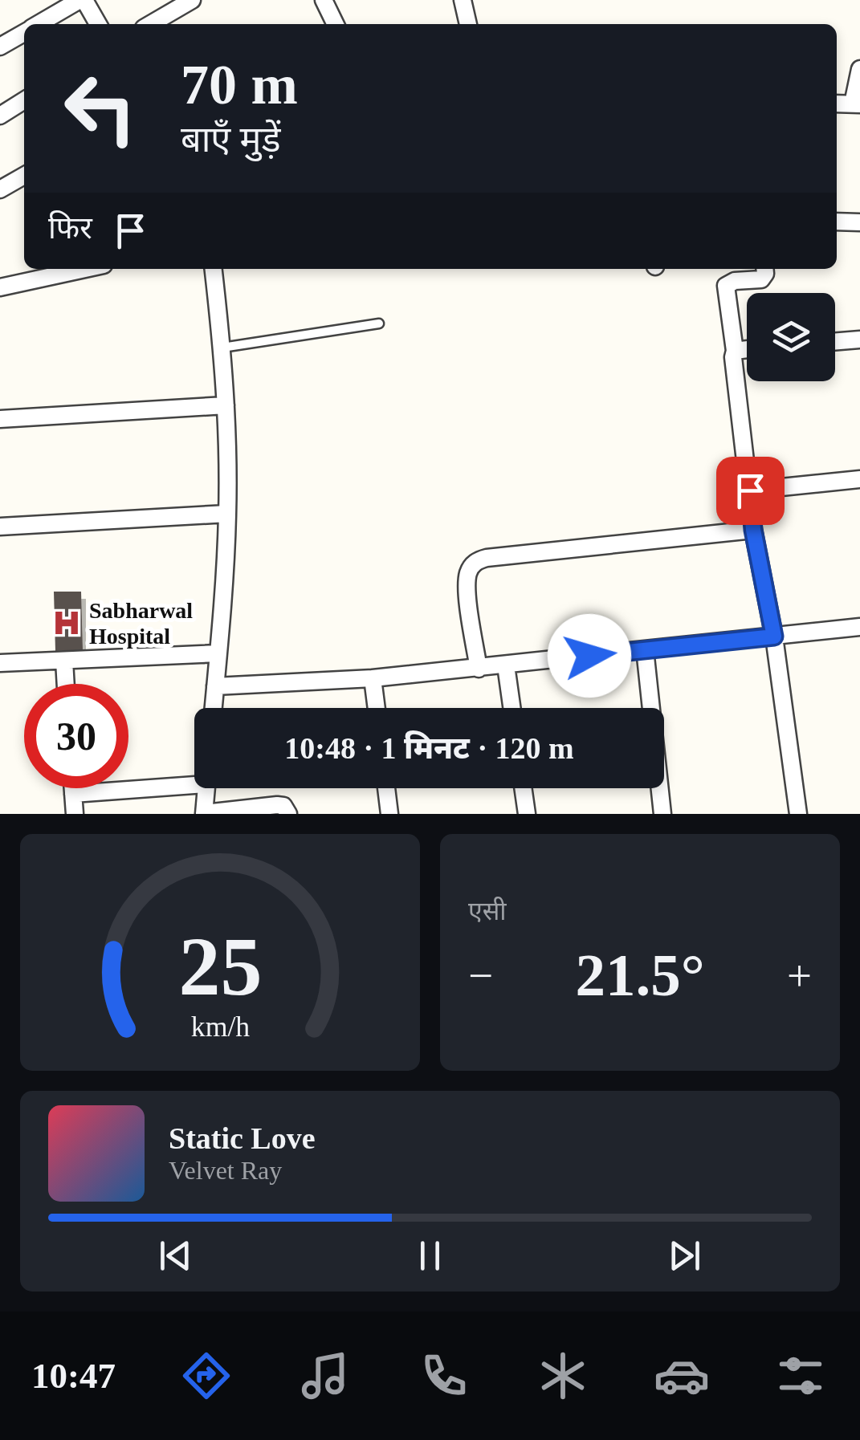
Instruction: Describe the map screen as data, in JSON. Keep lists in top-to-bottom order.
{
  "places": {
    "hospital": ["Sabharwal Hospital"]
  },
  "page": {
    "turn": ["70 m", "बाएँ मुड़ें"],
    "then": "फिर",
    "limit": "30",
    "trip": "10:48 · 1 मिनट · 120 m",
    "tile": "एसी",
    "heat": ["−", "21.5°", "+"],
    "song": ["Static Love", "Velvet Ray"],
    "tabs": "10:47",
    "gauge": ["25", "km/h"]
  }
}
